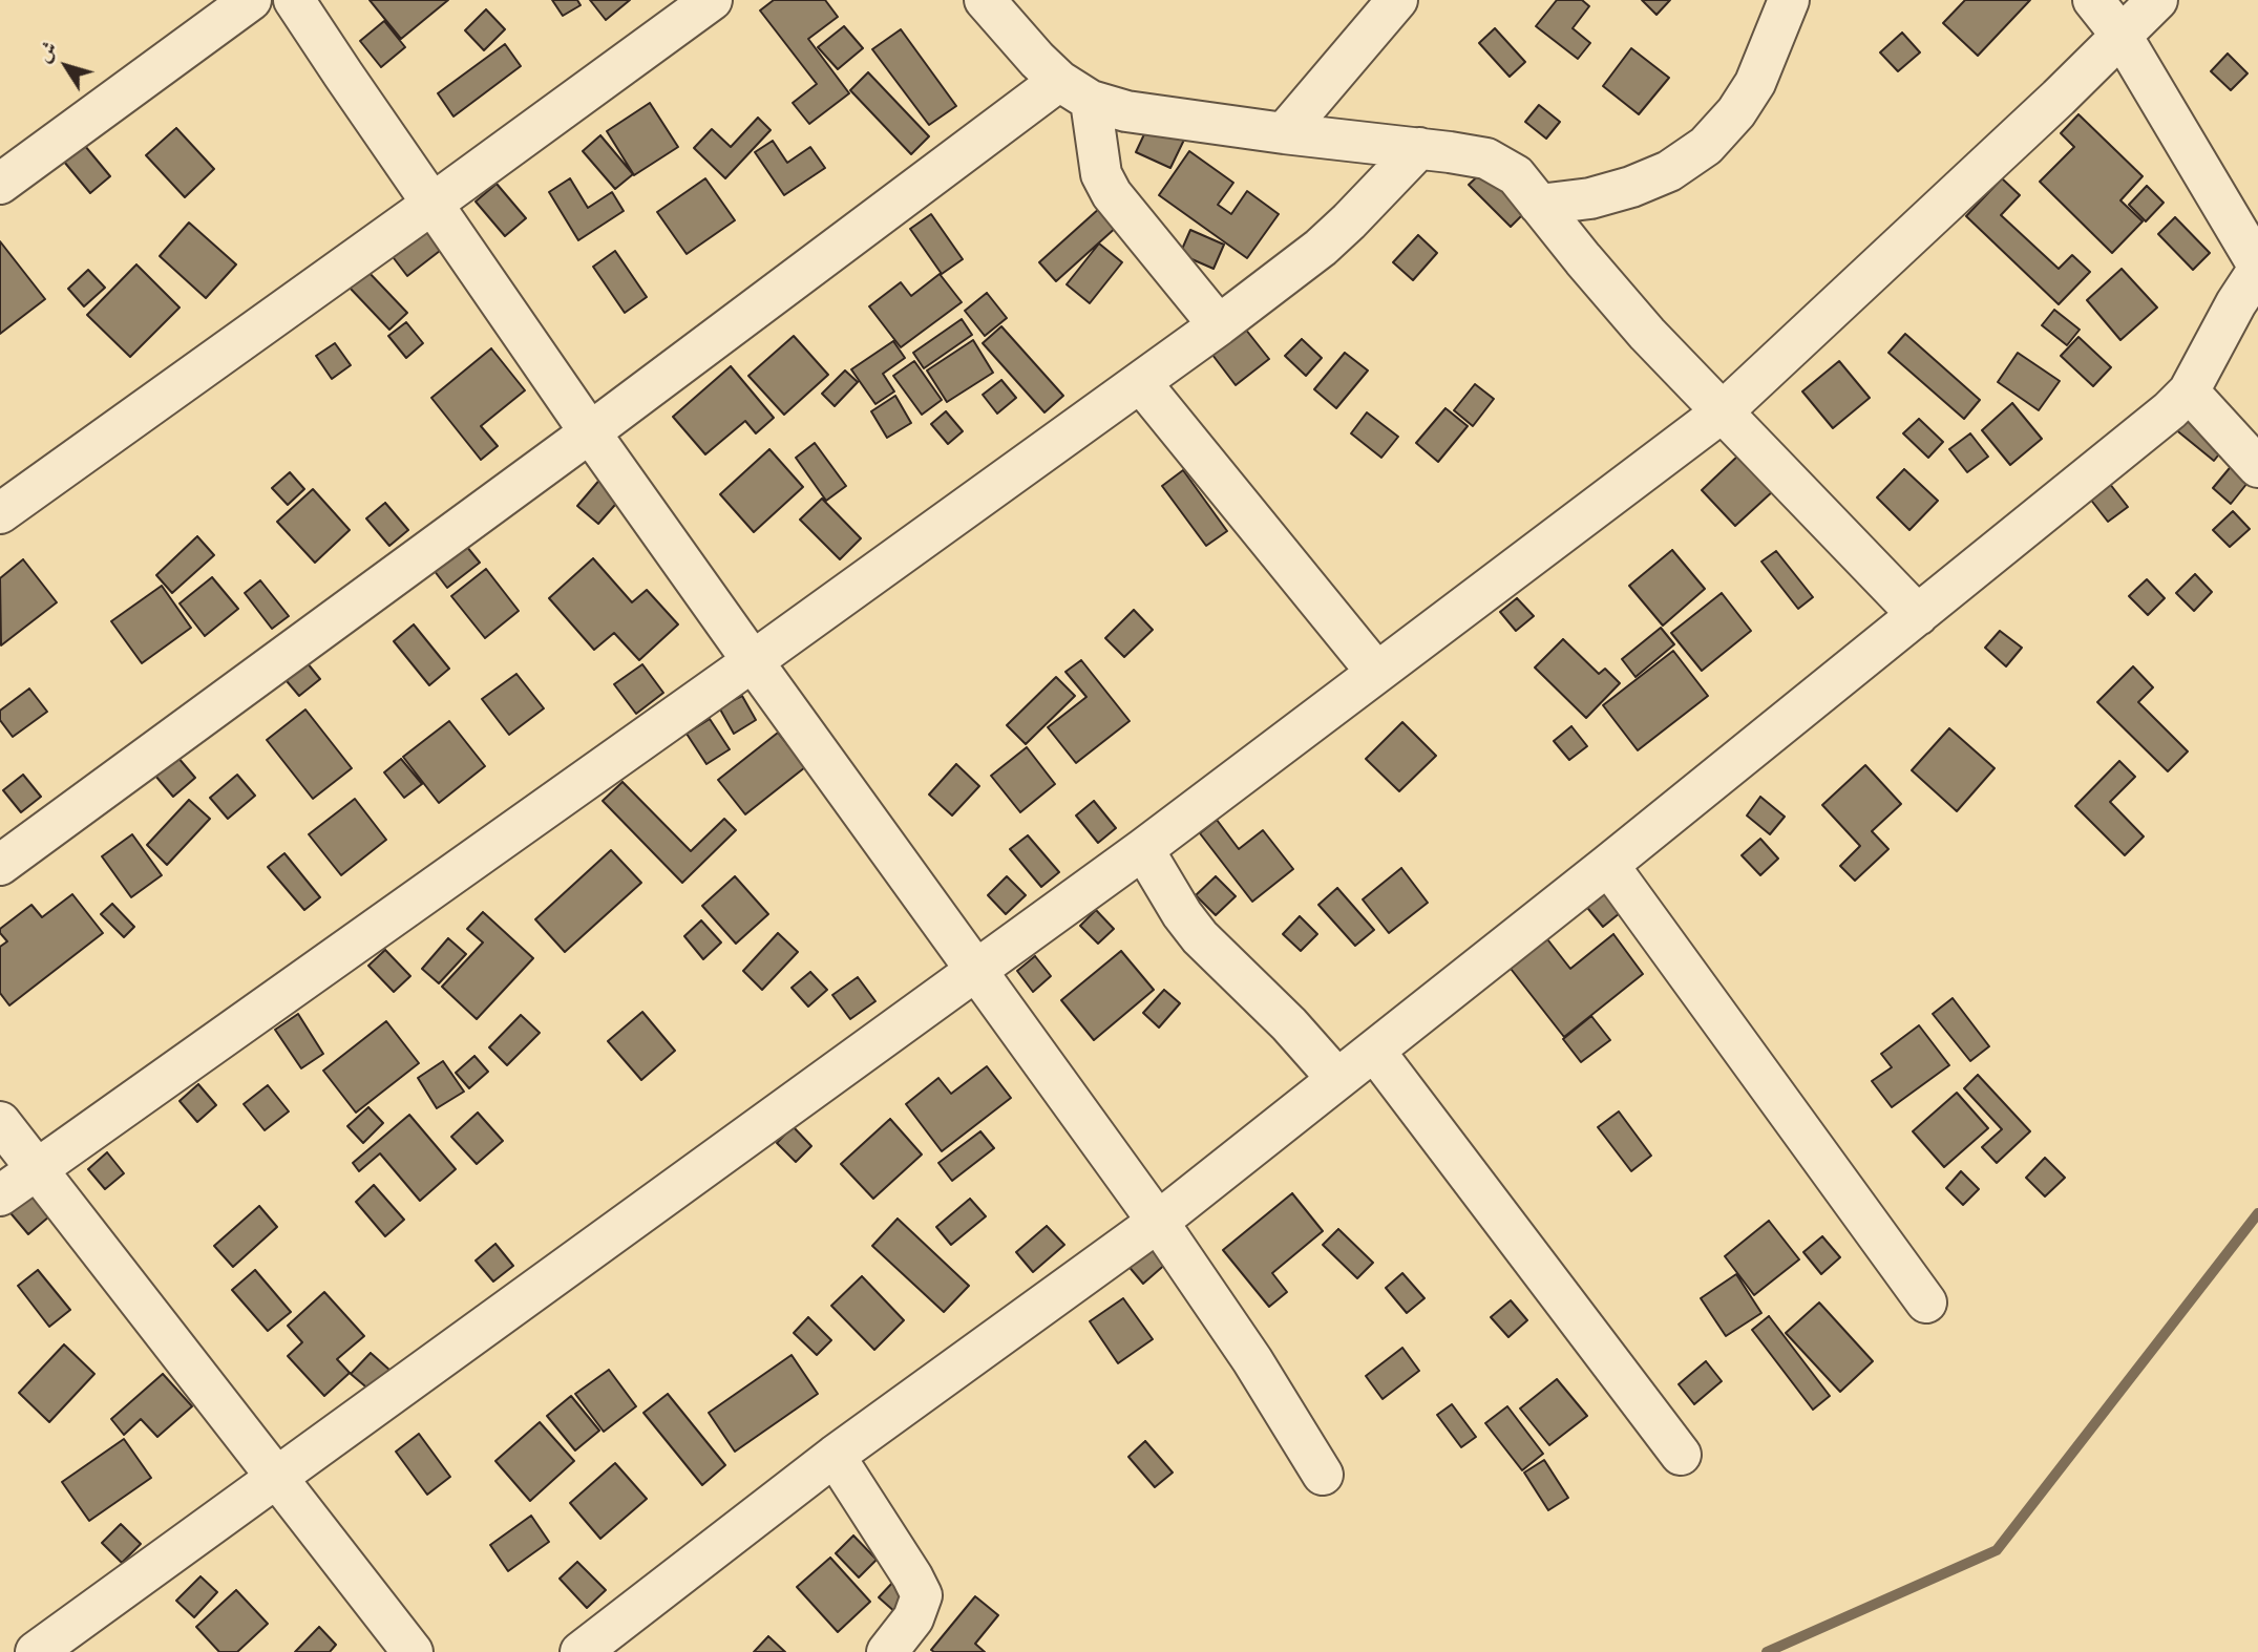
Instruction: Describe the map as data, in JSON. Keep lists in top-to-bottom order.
{
  "north": "top left"
}
